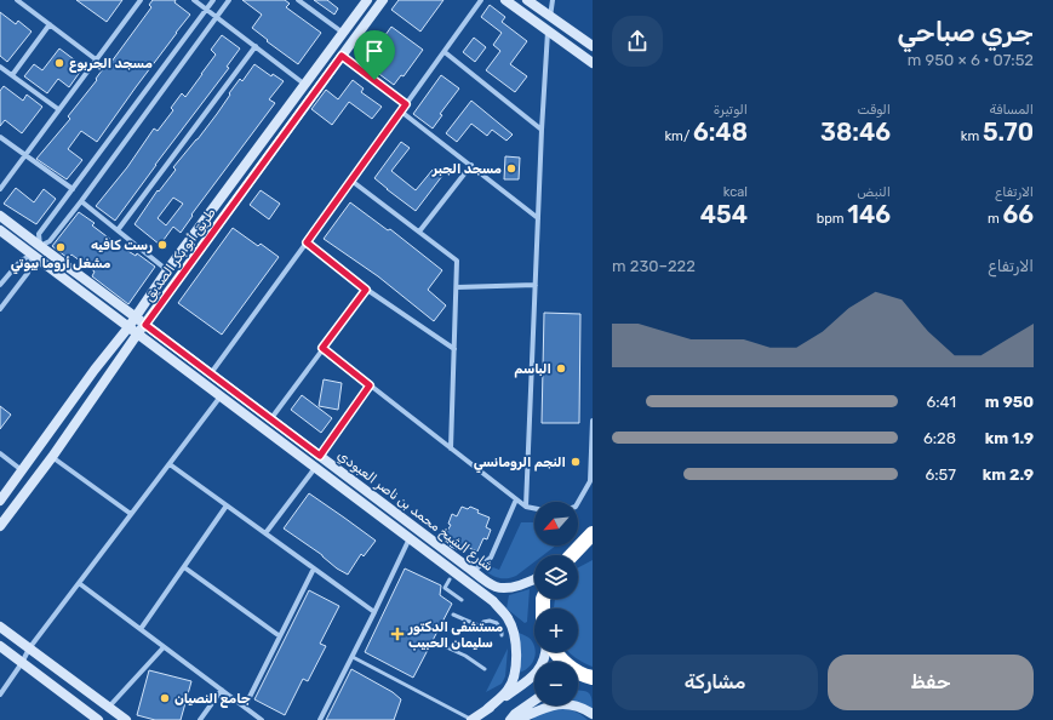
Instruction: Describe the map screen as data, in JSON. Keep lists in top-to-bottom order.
{
  "streets": {
    "main road": ["طريق أبو بكر الصديق", "شارع الشيخ محمد بن ناصر العبودي"]
  },
  "crossings": [
    ["طريق أبو بكر الصديق", "شارع الشيخ محمد بن ناصر العبودي"]
  ],
  "places": {
    "other": [
      "مسجد الجربوع",
      "مسجد الجبر",
      "رست كافيه",
      "مشغل أروما بيوتي",
      "الباسم",
      "النجم الرومانسي",
      "جامع النصيان"
    ],
    "health": ["مستشفى الدكتور سليمان الحبيب"]
  },
  "north": "bottom left",
  "page": {
    "heading": ["جري صباحي", "07:52 · 6 × 950 m"],
    "stats": [
      ["المسافة", "5.70 km"],
      ["الوقت", "38:46"],
      ["الوتيرة", "6:48 /km"],
      ["الارتفاع", "66 m"],
      ["النبض", "146 bpm"],
      ["kcal", "454"]
    ],
    "chart": ["الارتفاع", "222–230 m"],
    "list": [
      {
        "name": "950 m",
        "note": "6:41"
      },
      {
        "name": "1.9 km",
        "note": "6:28"
      },
      {
        "name": "2.9 km",
        "note": "6:57"
      }
    ],
    "map_buttons": ["+", "−"],
    "buttons": ["حفظ", "مشاركة"]
  }
}
